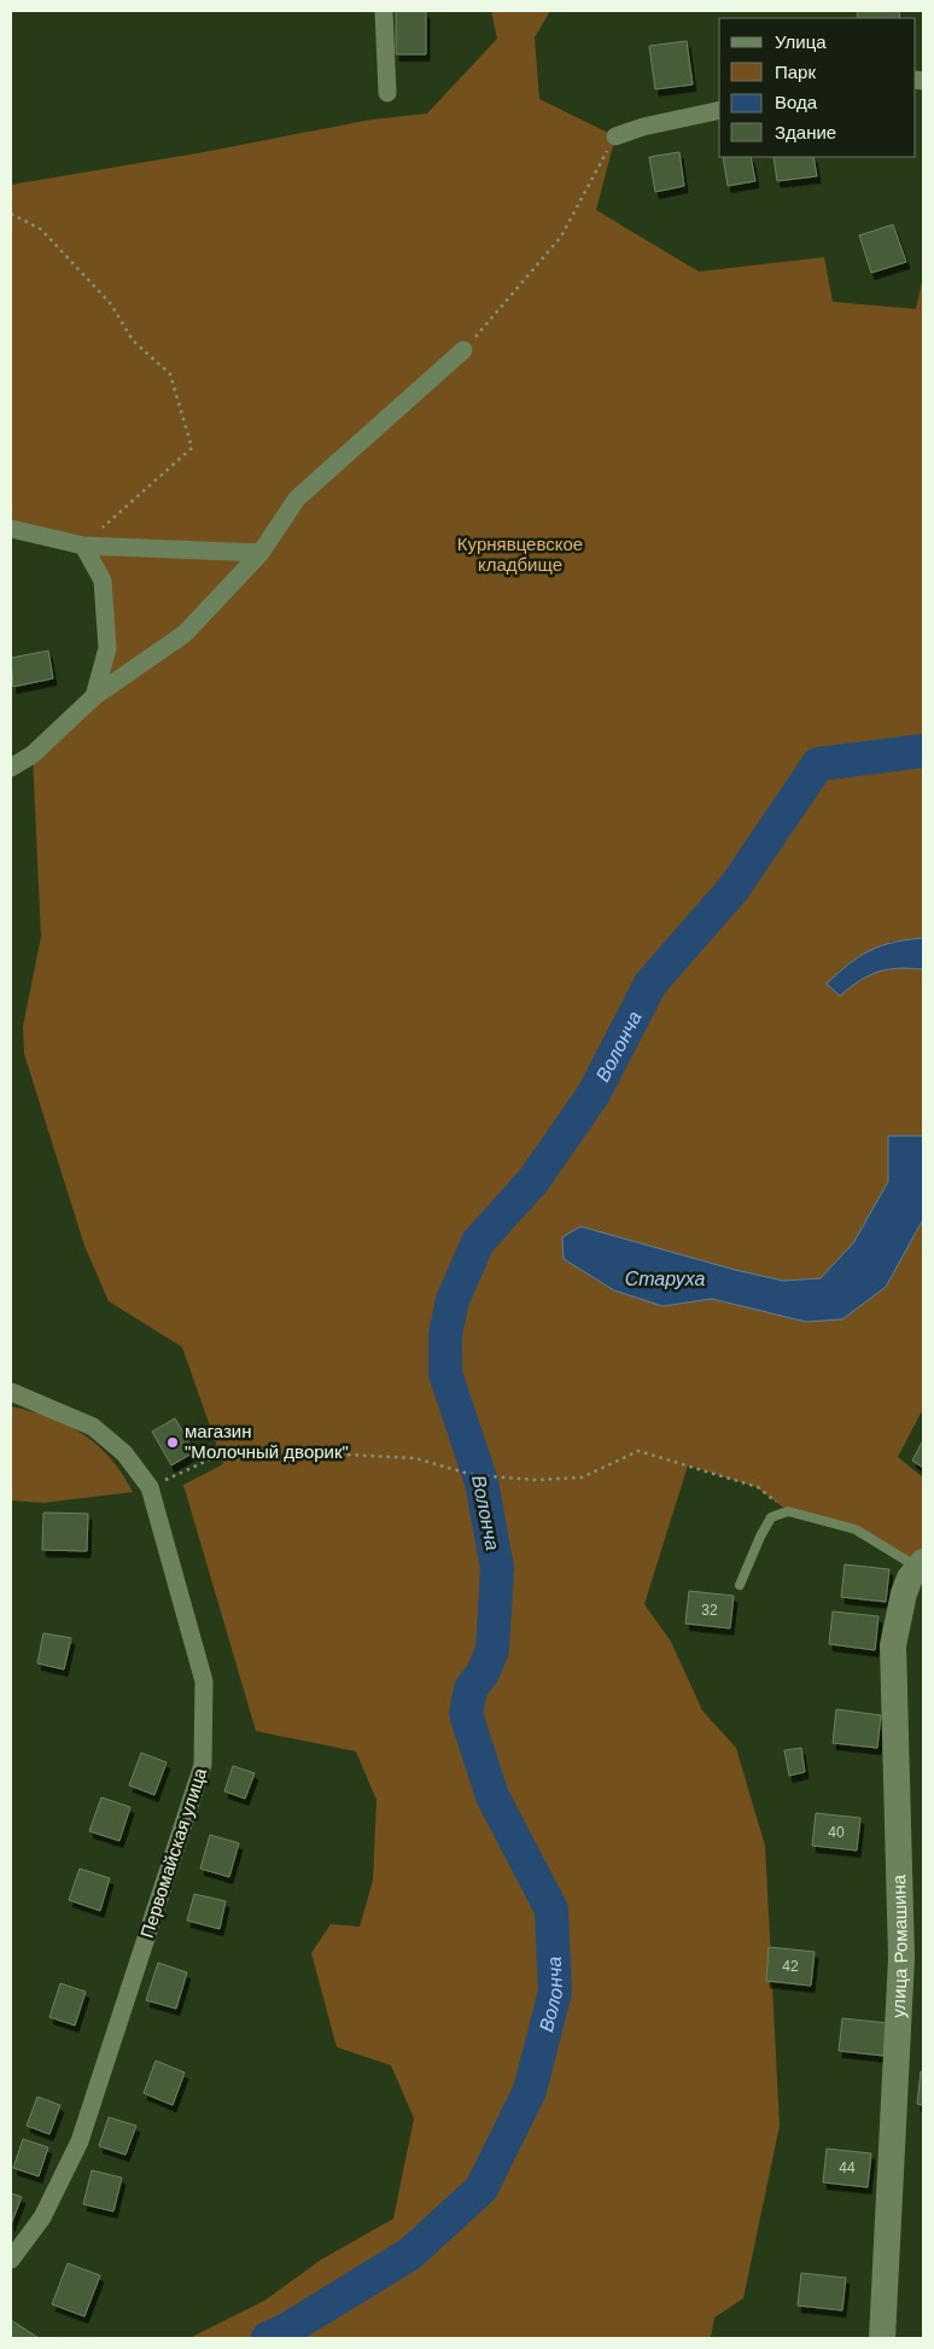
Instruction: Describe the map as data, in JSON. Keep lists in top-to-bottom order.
{
  "streets": {
    "street": ["Первомайская улица", "улица Ромашина"]
  },
  "water": ["Волонча", "Старуха"],
  "parks": ["Курнявцевское кладбище"],
  "places": ["магазин \"Молочный дворик\""],
  "house_numbers": [
    "32",
    "40",
    "42",
    "44"
  ],
  "legend": [
    "Улица",
    "Парк",
    "Вода",
    "Здание"
  ]
}
